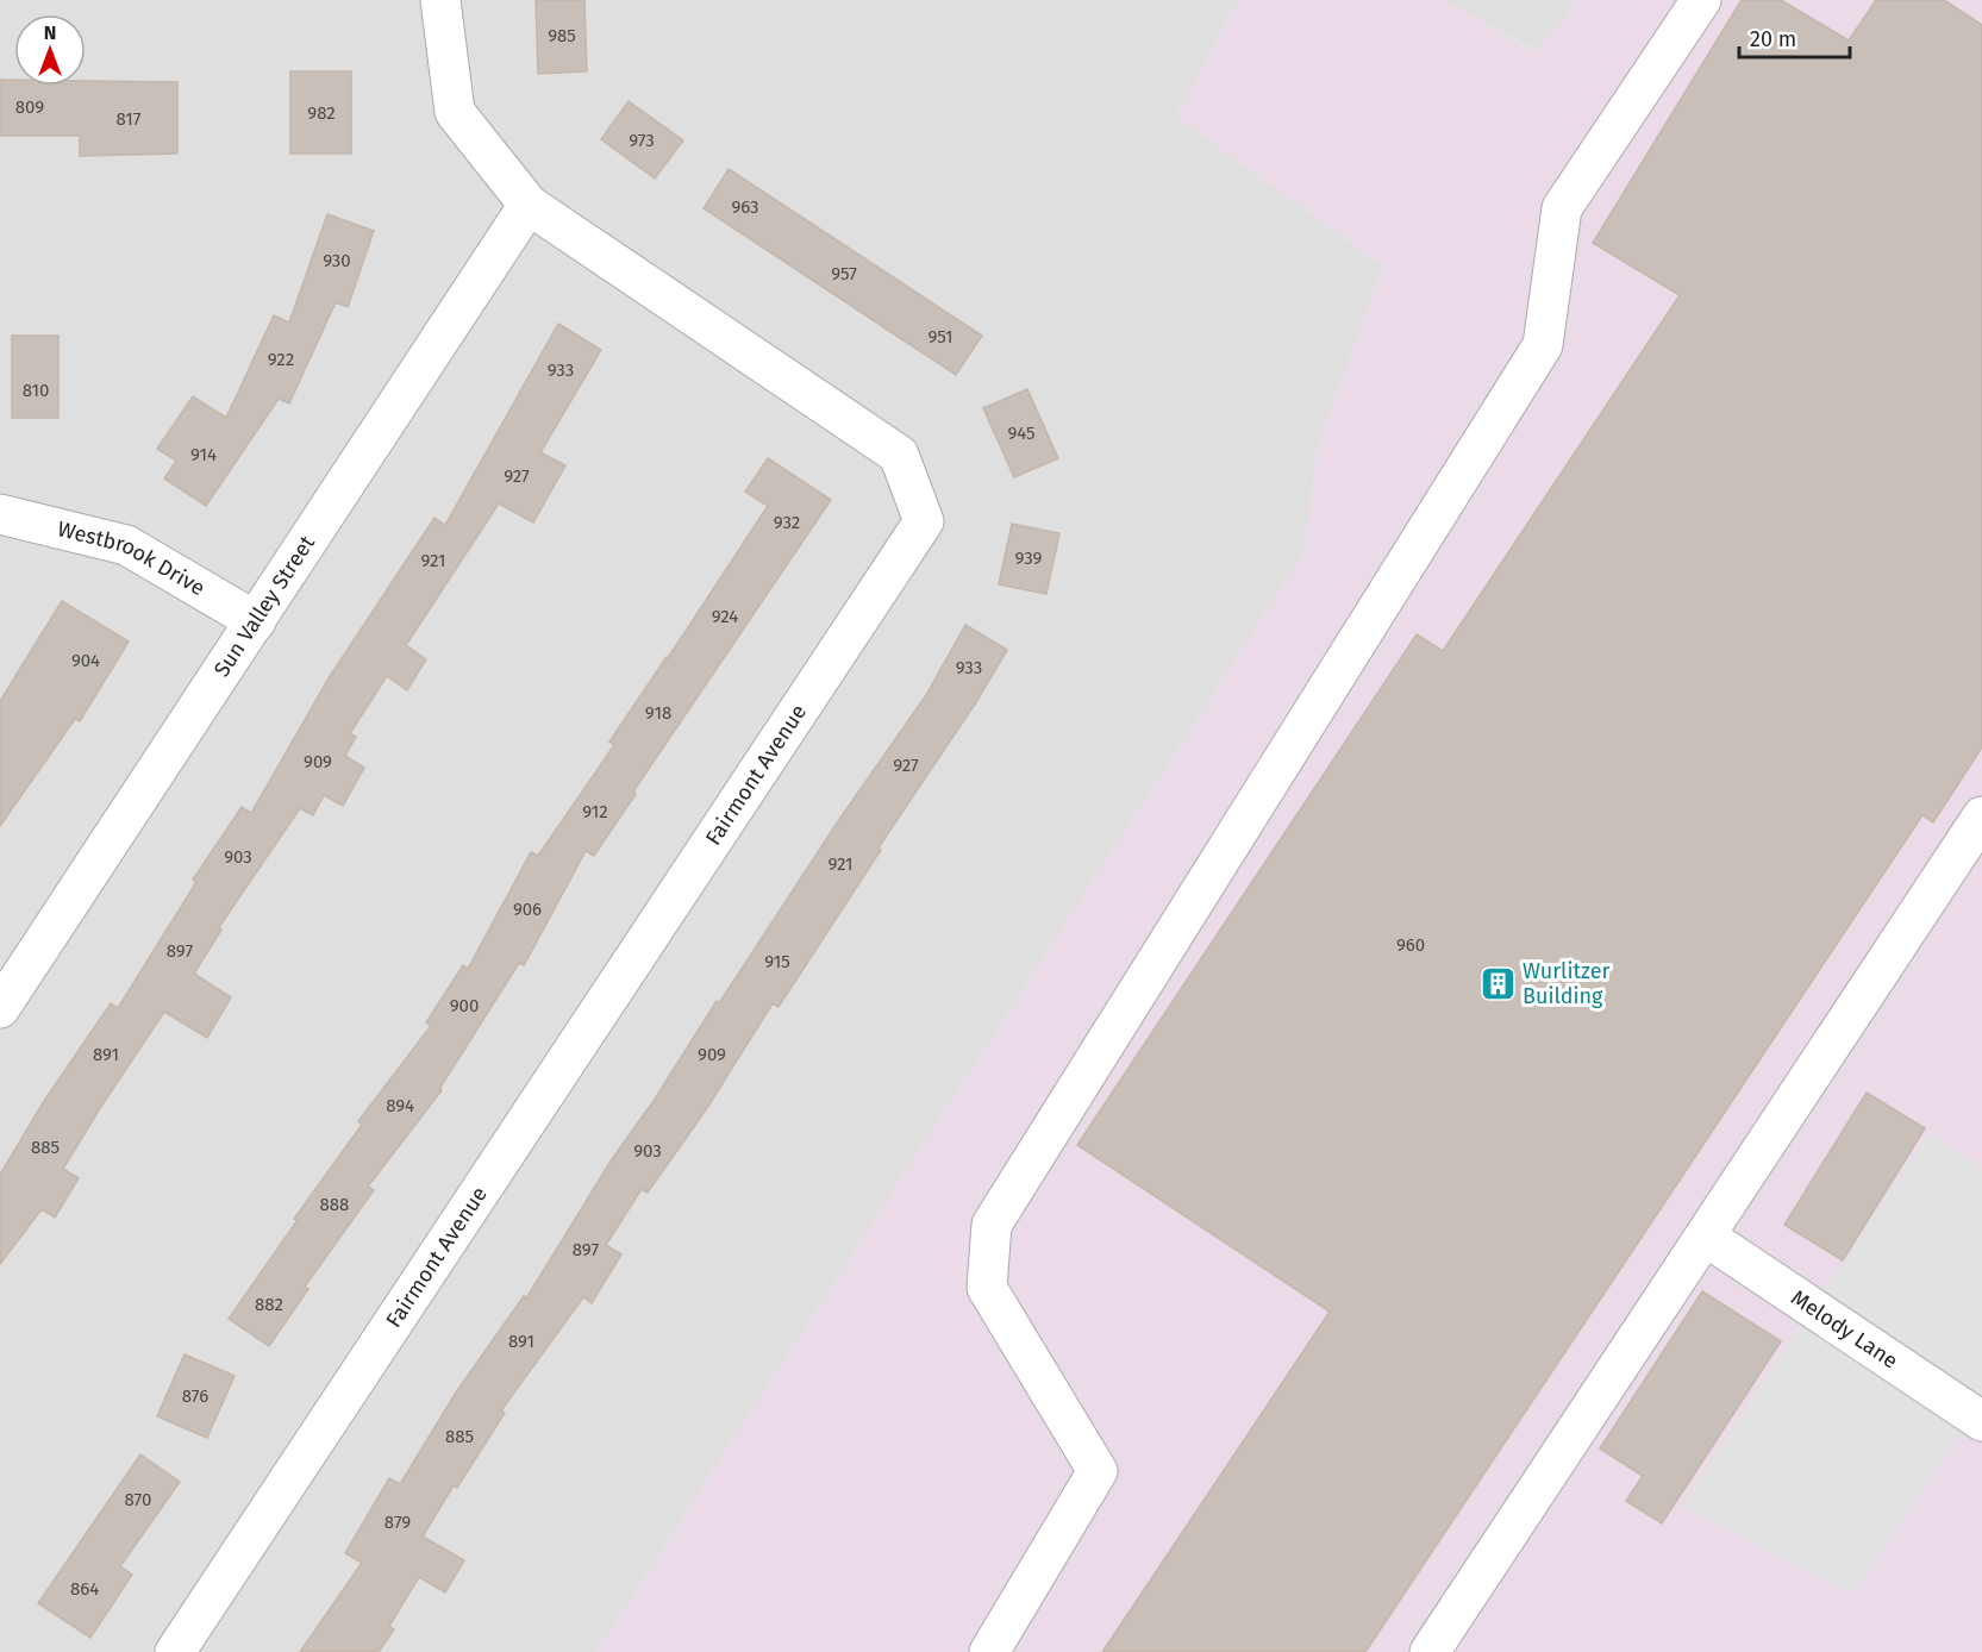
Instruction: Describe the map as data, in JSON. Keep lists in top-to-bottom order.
{
  "streets": {
    "street": [
      "Westbrook Drive",
      "Sun Valley Street",
      "Fairmont Avenue",
      "Melody Lane"
    ]
  },
  "crossings": [
    ["Westbrook Drive", "Sun Valley Street"],
    ["Sun Valley Street", "Fairmont Avenue"]
  ],
  "places": {
    "building": ["Wurlitzer Building"]
  },
  "house_numbers": [
    "985",
    "809",
    "982",
    "817",
    "973",
    "963",
    "930",
    "957",
    "951",
    "922",
    "933",
    "810",
    "945",
    "914",
    "927",
    "932",
    "939",
    "921",
    "924",
    "904",
    "933",
    "918",
    "909",
    "927",
    "912",
    "903",
    "921",
    "906",
    "960",
    "897",
    "915",
    "900",
    "891",
    "909",
    "894",
    "885",
    "903",
    "888",
    "897",
    "882",
    "891",
    "876",
    "885",
    "870",
    "879",
    "864"
  ],
  "scale_bar": "20 m",
  "north": "top"
}
